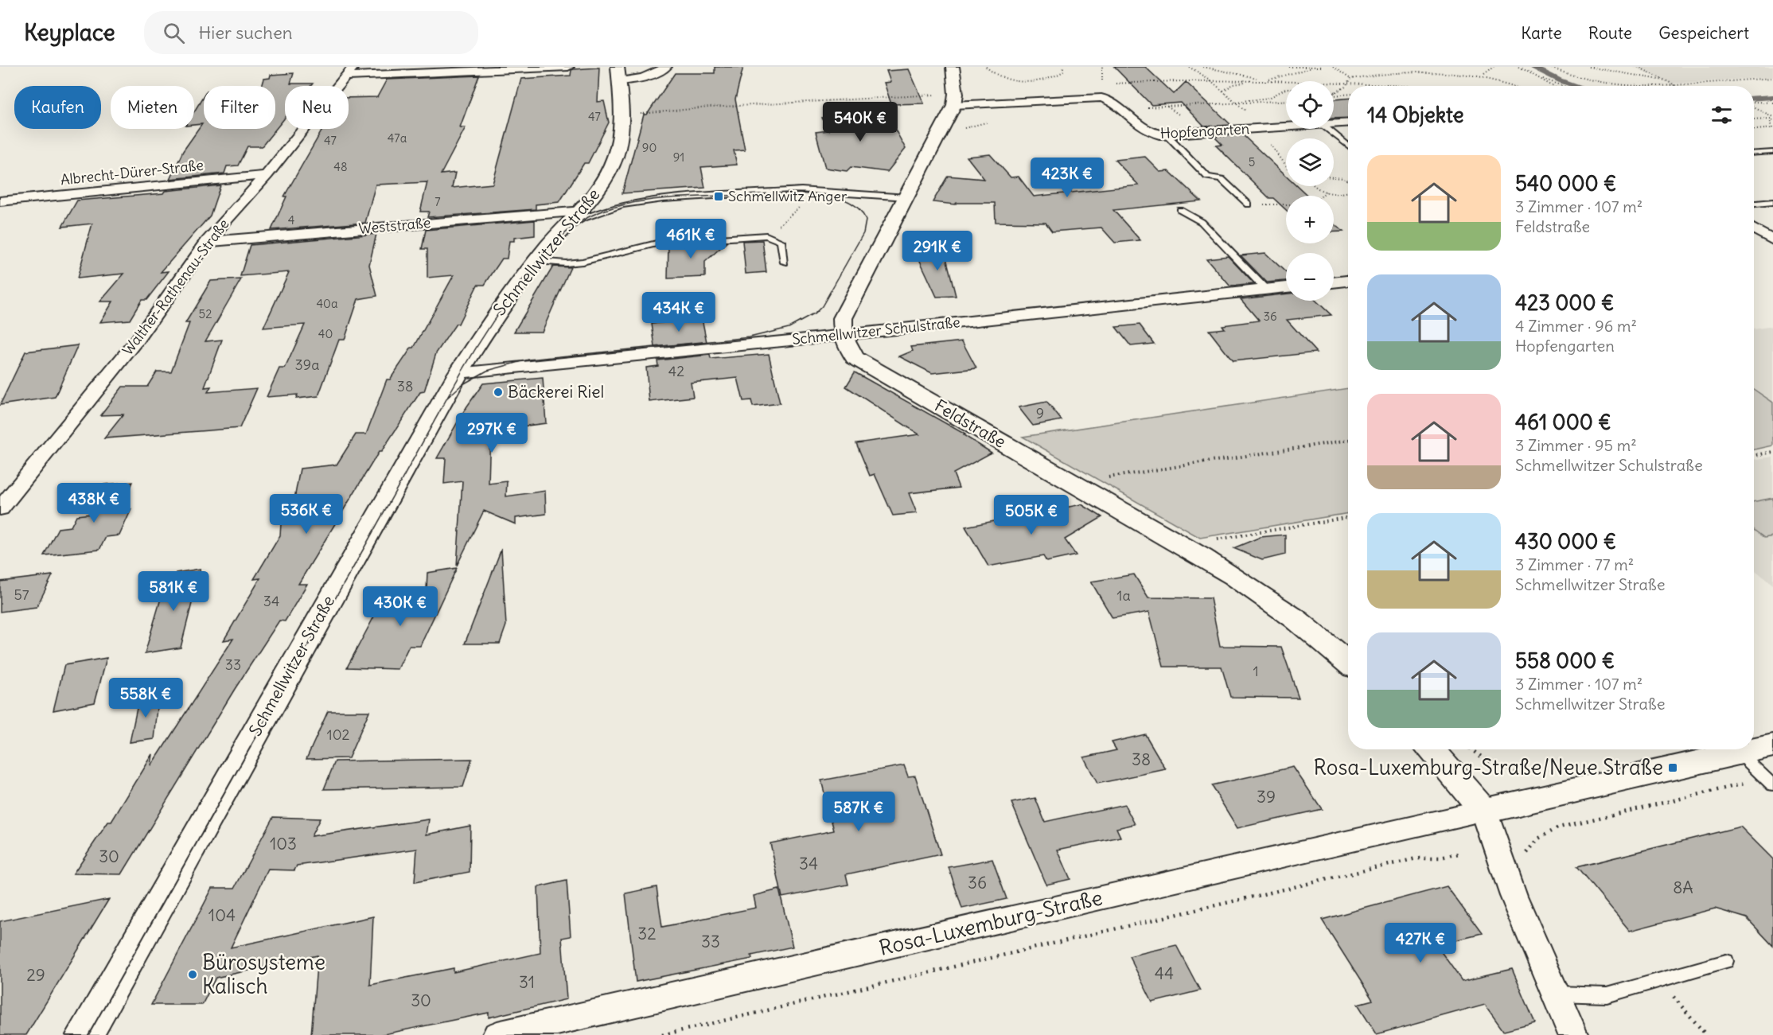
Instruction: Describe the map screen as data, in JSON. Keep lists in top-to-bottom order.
{
  "streets": {
    "street": [
      "Hopfengarten",
      "Albrecht-Dürer-Straße",
      "Weststraße",
      "Schmellwitzer Straße",
      "Walther-Rathenau-Straße",
      "Schmellwitzer Schulstraße",
      "Feldstraße",
      "Rosa-Luxemburg-Straße"
    ]
  },
  "crossings": [
    ["Albrecht-Dürer-Straße", "Walther-Rathenau-Straße"],
    ["Weststraße", "Schmellwitzer Straße"],
    ["Weststraße", "Walther-Rathenau-Straße"],
    ["Schmellwitzer Straße", "Schmellwitzer Schulstraße"],
    ["Schmellwitzer Schulstraße", "Feldstraße"]
  ],
  "places": {
    "transit": ["Schmellwitz Anger", "Rosa-Luxemburg-Straße/Neue Straße"],
    "other": ["Bäckerei Riel", "Bürosysteme Kalisch"]
  },
  "house_numbers": [
    "47",
    "47a",
    "47",
    "90",
    "91",
    "5",
    "48",
    "7",
    "4",
    "40a",
    "52",
    "36",
    "40",
    "39a",
    "42",
    "38",
    "9",
    "57",
    "1a",
    "34",
    "33",
    "1",
    "102",
    "38",
    "39",
    "103",
    "30",
    "34",
    "36",
    "8A",
    "104",
    "32",
    "33",
    "44",
    "29",
    "31",
    "30"
  ],
  "page": {
    "header": "Keyplace",
    "search": "Hier suchen",
    "nav": ["Karte", "Route", "Gespeichert"],
    "map_buttons": ["+", "−"],
    "chip": [
      "Kaufen",
      "Mieten",
      "Filter",
      "Neu"
    ],
    "heading": "14 Objekte",
    "price": [
      "540K €",
      "423K €",
      "461K €",
      "291K €",
      "434K €",
      "297K €",
      "438K €",
      "536K €",
      "505K €",
      "581K €",
      "430K €",
      "558K €",
      "587K €",
      "427K €"
    ],
    "list": [
      {
        "name": "540 000 €",
        "note": "3 Zimmer · 107 m² · Feldstraße"
      },
      {
        "name": "423 000 €",
        "note": "4 Zimmer · 96 m² · Hopfengarten"
      },
      {
        "name": "461 000 €",
        "note": "3 Zimmer · 95 m² · Schmellwitzer Schulstraße"
      },
      {
        "name": "430 000 €",
        "note": "3 Zimmer · 77 m² · Schmellwitzer Straße"
      },
      {
        "name": "558 000 €",
        "note": "3 Zimmer · 107 m² · Schmellwitzer Straße"
      }
    ]
  }
}
